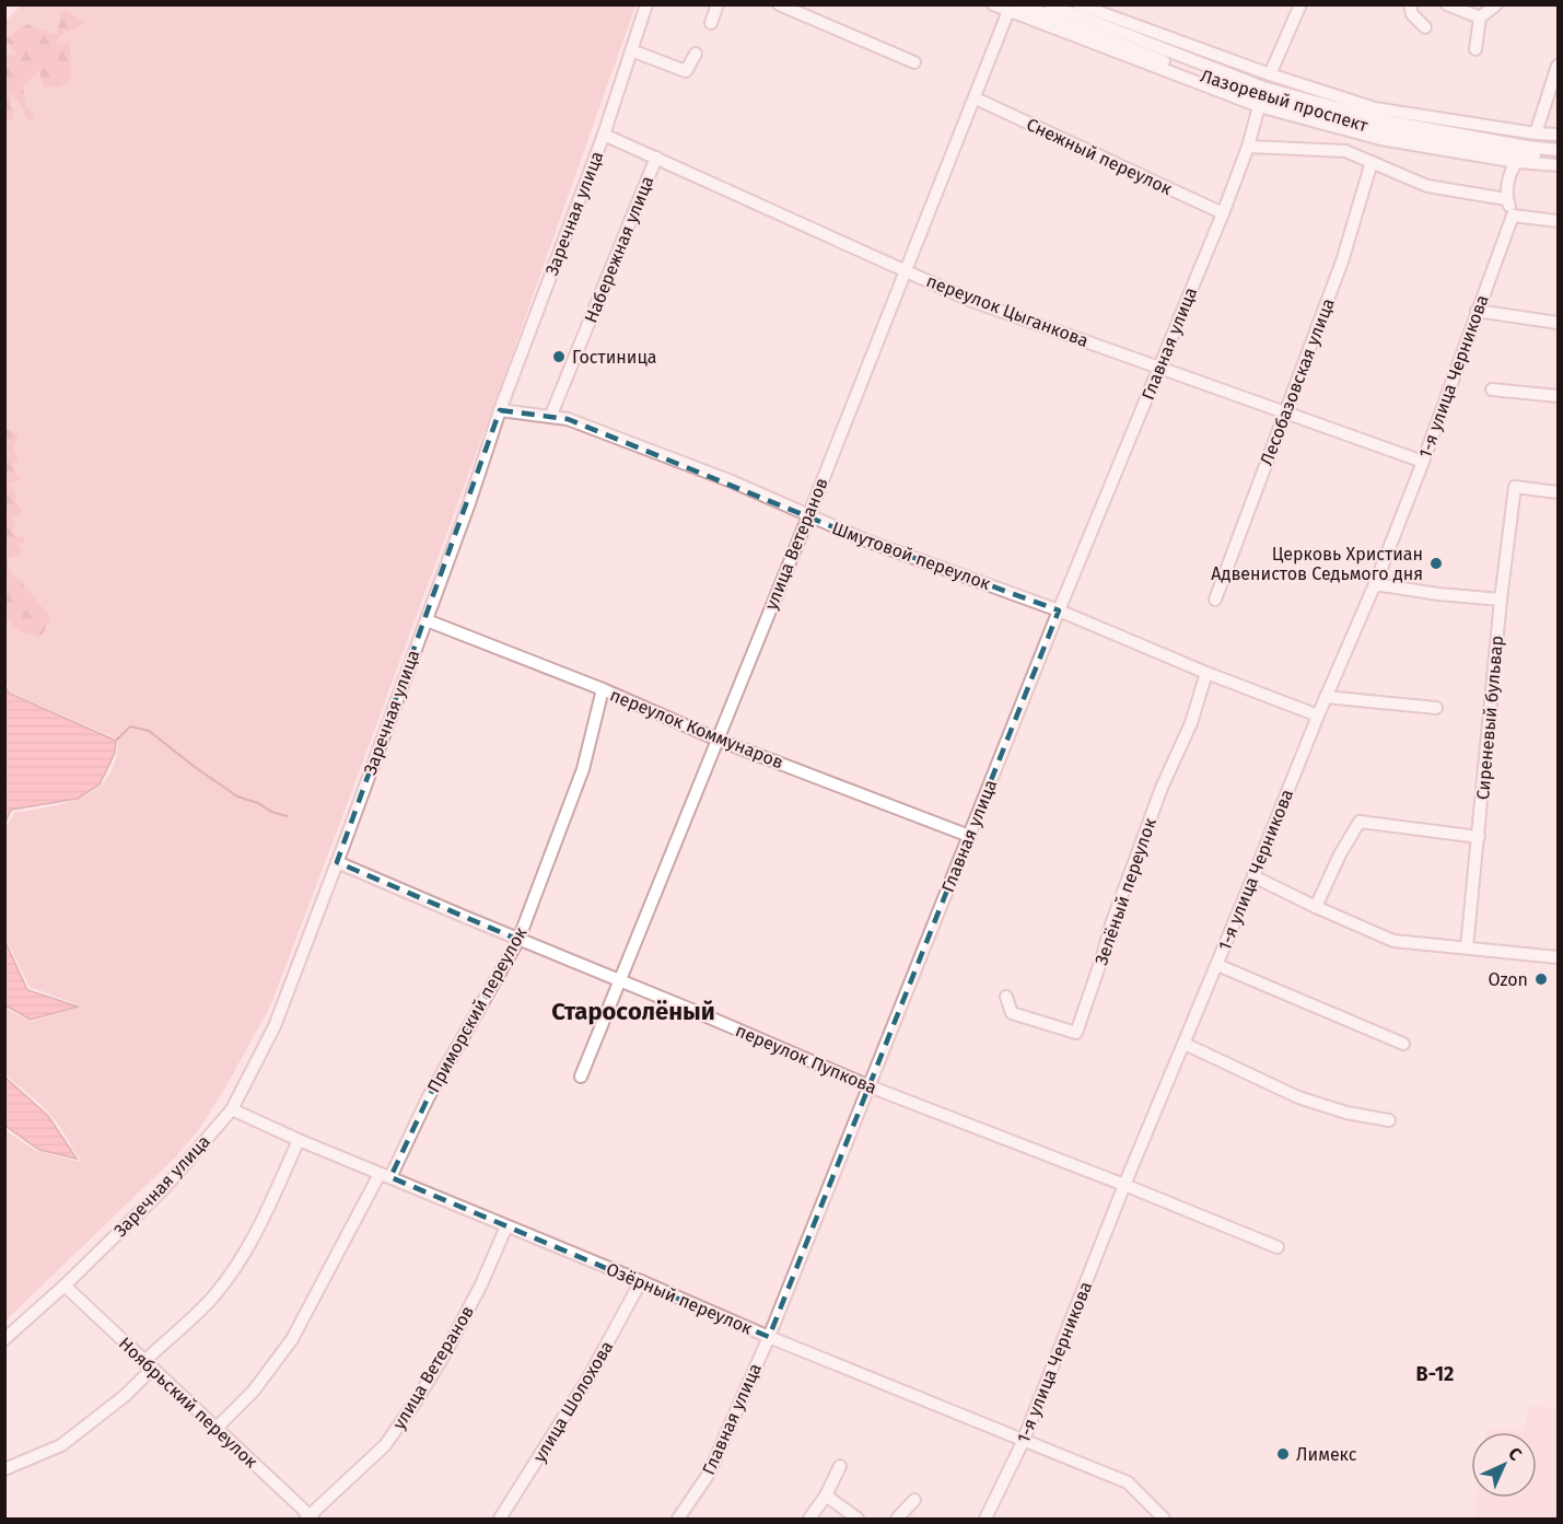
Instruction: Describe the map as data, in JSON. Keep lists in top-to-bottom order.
{
  "streets": {
    "street": [
      "Лазоревый проспект",
      "Снежный переулок",
      "Заречная улица",
      "Набережная улица",
      "переулок Цыганкова",
      "Главная улица",
      "1-я улица Черникова",
      "Лесобазовская улица",
      "улица Ветеранов",
      "Шмутовой переулок",
      "Сиреневый бульвар",
      "переулок Коммунаров",
      "Зелёный переулок",
      "Приморский переулок",
      "переулок Пупкова",
      "Озёрный переулок",
      "улица Шолохова",
      "Ноябрьский переулок"
    ]
  },
  "crossings": [
    ["Снежный переулок", "Главная улица"],
    ["Снежный переулок", "улица Ветеранов"],
    ["Заречная улица", "переулок Цыганкова"],
    ["Заречная улица", "Шмутовой переулок"],
    ["Заречная улица", "переулок Коммунаров"],
    ["Заречная улица", "переулок Пупкова"],
    ["Заречная улица", "Озёрный переулок"],
    ["Заречная улица", "Ноябрьский переулок"],
    ["Набережная улица", "переулок Цыганкова"],
    ["Набережная улица", "Шмутовой переулок"],
    ["переулок Цыганкова", "Главная улица"],
    ["переулок Цыганкова", "1-я улица Черникова"],
    ["переулок Цыганкова", "Лесобазовская улица"],
    ["переулок Цыганкова", "улица Ветеранов"],
    ["Главная улица", "Шмутовой переулок"],
    ["Главная улица", "переулок Коммунаров"],
    ["Главная улица", "переулок Пупкова"],
    ["Главная улица", "Озёрный переулок"],
    ["1-я улица Черникова", "Шмутовой переулок"],
    ["1-я улица Черникова", "переулок Пупкова"],
    ["1-я улица Черникова", "Озёрный переулок"],
    ["улица Ветеранов", "Шмутовой переулок"],
    ["улица Ветеранов", "переулок Коммунаров"],
    ["улица Ветеранов", "переулок Пупкова"],
    ["улица Ветеранов", "Озёрный переулок"],
    ["улица Ветеранов", "Ноябрьский переулок"],
    ["Шмутовой переулок", "Зелёный переулок"],
    ["переулок Коммунаров", "Приморский переулок"],
    ["Приморский переулок", "переулок Пупкова"],
    ["Приморский переулок", "Озёрный переулок"],
    ["Приморский переулок", "Ноябрьский переулок"],
    ["Озёрный переулок", "улица Шолохова"]
  ],
  "districts": ["Староcолёный", "В-12"],
  "places": [
    "Гостиница",
    "Церковь Христиан Адвенистов Седьмого дня",
    "Ozon",
    "Лимекс"
  ],
  "north": "top right"
}
